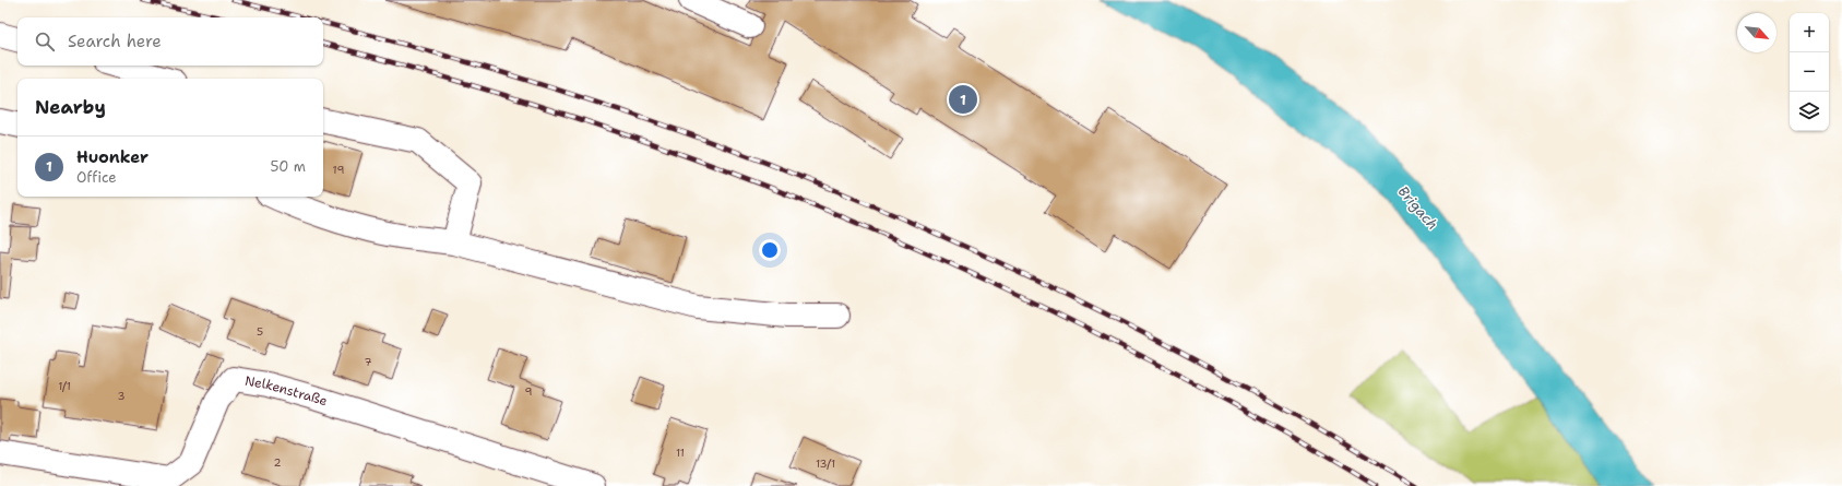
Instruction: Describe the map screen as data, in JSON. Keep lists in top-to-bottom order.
{
  "streets": {
    "street": ["Nelkenstraße"]
  },
  "water": ["Brigach"],
  "house_numbers": [
    "19",
    "5",
    "7",
    "1/1",
    "9",
    "3",
    "11",
    "2",
    "13/1"
  ],
  "north": "bottom right",
  "page": {
    "map_buttons": ["+", "−"],
    "search": "Search here",
    "heading": "Nearby",
    "pins": "1",
    "list": [
      {
        "mark": "1",
        "name": "Huonker",
        "note": "Office",
        "value": "50 m"
      }
    ]
  }
}
